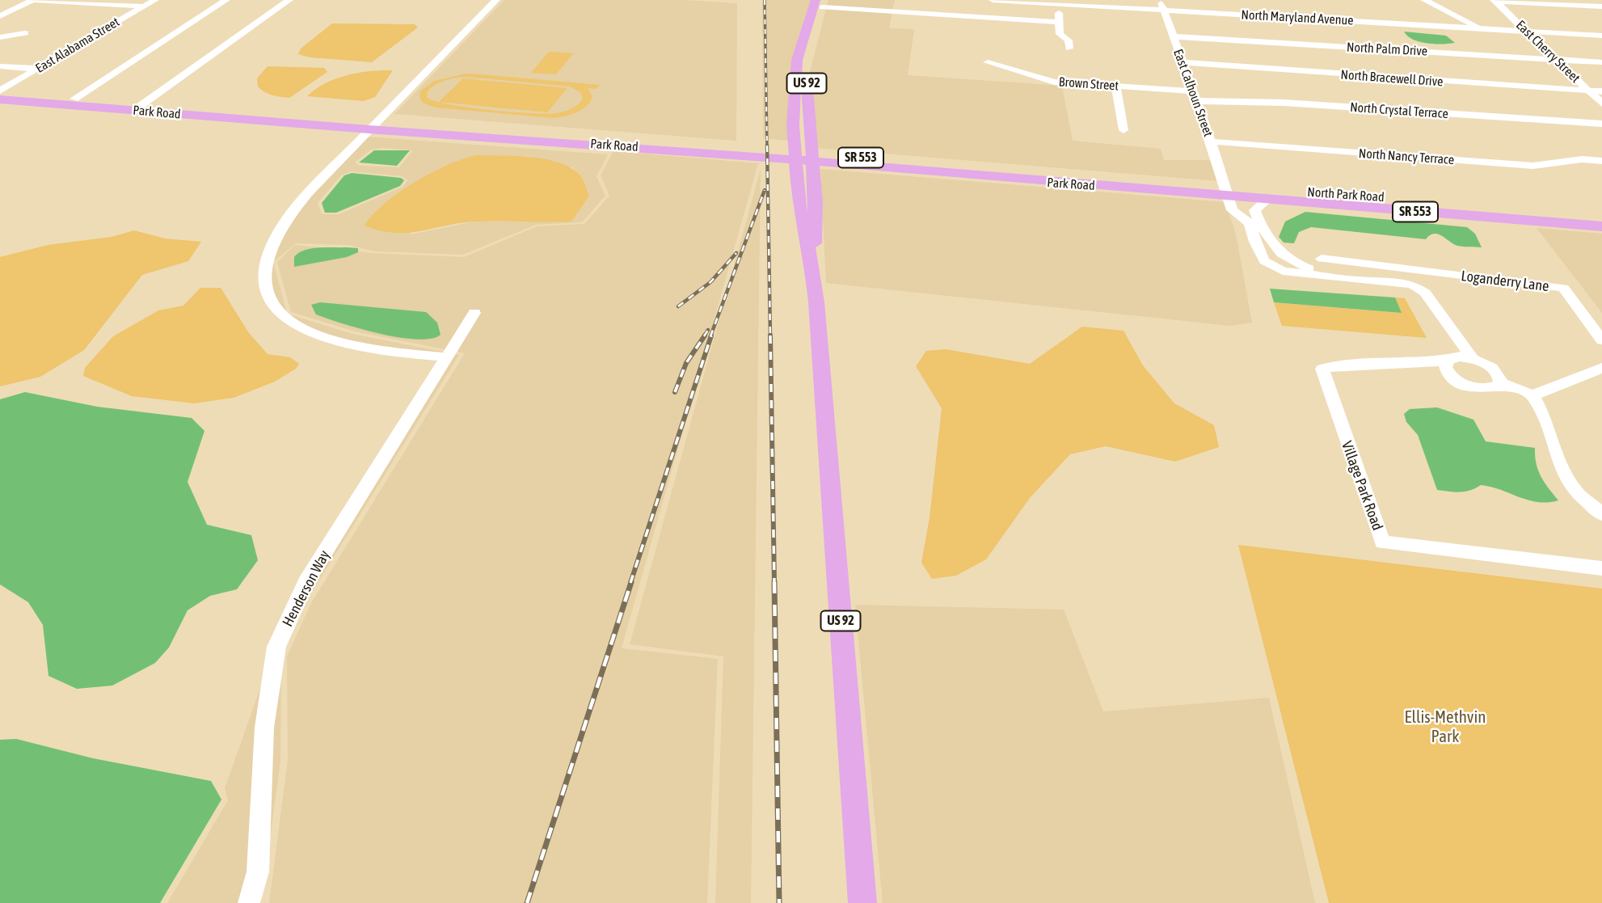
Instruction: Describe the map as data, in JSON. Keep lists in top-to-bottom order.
{
  "streets": {
    "main road": [
      "US 92",
      "Park Road",
      "SR 553",
      "North Park Road"
    ],
    "street": [
      "North Maryland Avenue",
      "East Alabama Street",
      "North Palm Drive",
      "East Cherry Street",
      "North Bracewell Drive",
      "Brown Street",
      "East Calhoun Street",
      "North Crystal Terrace",
      "North Nancy Terrace",
      "Loganderry Lane",
      "Village Park Road",
      "Henderson Way"
    ]
  },
  "crossings": [
    ["North Maryland Avenue", "East Cherry Street"],
    ["North Maryland Avenue", "East Calhoun Street"],
    ["East Alabama Street", "Park Road"],
    ["North Palm Drive", "East Cherry Street"],
    ["North Palm Drive", "East Calhoun Street"],
    ["East Cherry Street", "North Bracewell Drive"],
    ["North Bracewell Drive", "East Calhoun Street"],
    ["US 92", "Park Road"],
    ["Brown Street", "East Calhoun Street"],
    ["Brown Street", "North Crystal Terrace"],
    ["East Calhoun Street", "North Crystal Terrace"],
    ["East Calhoun Street", "Park Road"],
    ["East Calhoun Street", "North Nancy Terrace"],
    ["East Calhoun Street", "North Park Road"],
    ["Park Road", "North Park Road"]
  ],
  "parks": ["Ellis-Methvin Park"]
}
